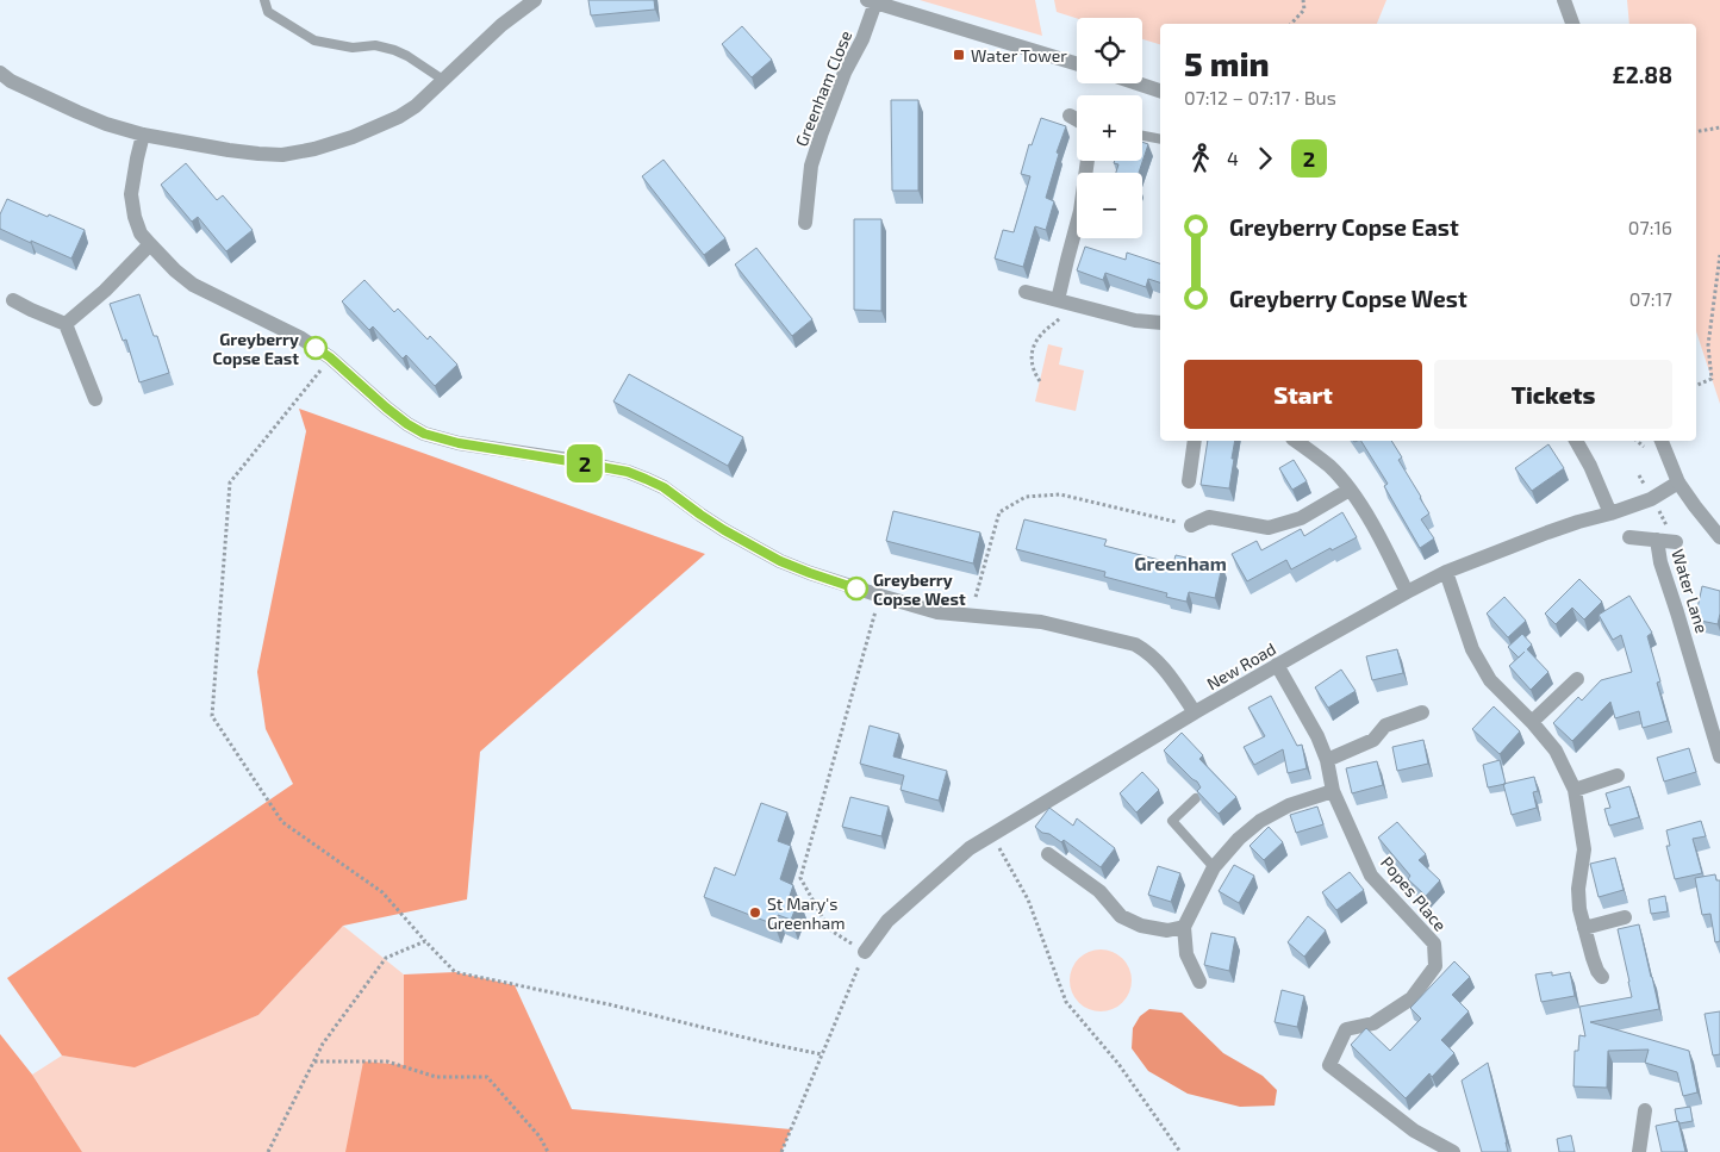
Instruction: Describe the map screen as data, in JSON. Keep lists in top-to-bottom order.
{
  "streets": {
    "street": [
      "Greenham Close",
      "Water Lane",
      "New Road",
      "Popes Place"
    ]
  },
  "crossings": [
    ["New Road", "Popes Place"]
  ],
  "districts": ["Greenham"],
  "places": {
    "transit": ["Water Tower"],
    "other": ["Greyberry Copse East", "Greyberry Copse West", "St Mary's Greenham"]
  },
  "lines": ["bus line 2"],
  "page": {
    "on_map": "2",
    "map_buttons": ["+", "−"],
    "heading": ["5 min", "07:12 – 07:17 · Bus", "£2.88"],
    "legs": ["4", "2"],
    "list": [
      {
        "name": "Greyberry Copse East",
        "value": "07:16"
      },
      {
        "name": "Greyberry Copse West",
        "value": "07:17"
      }
    ],
    "buttons": ["Start", "Tickets"]
  }
}
